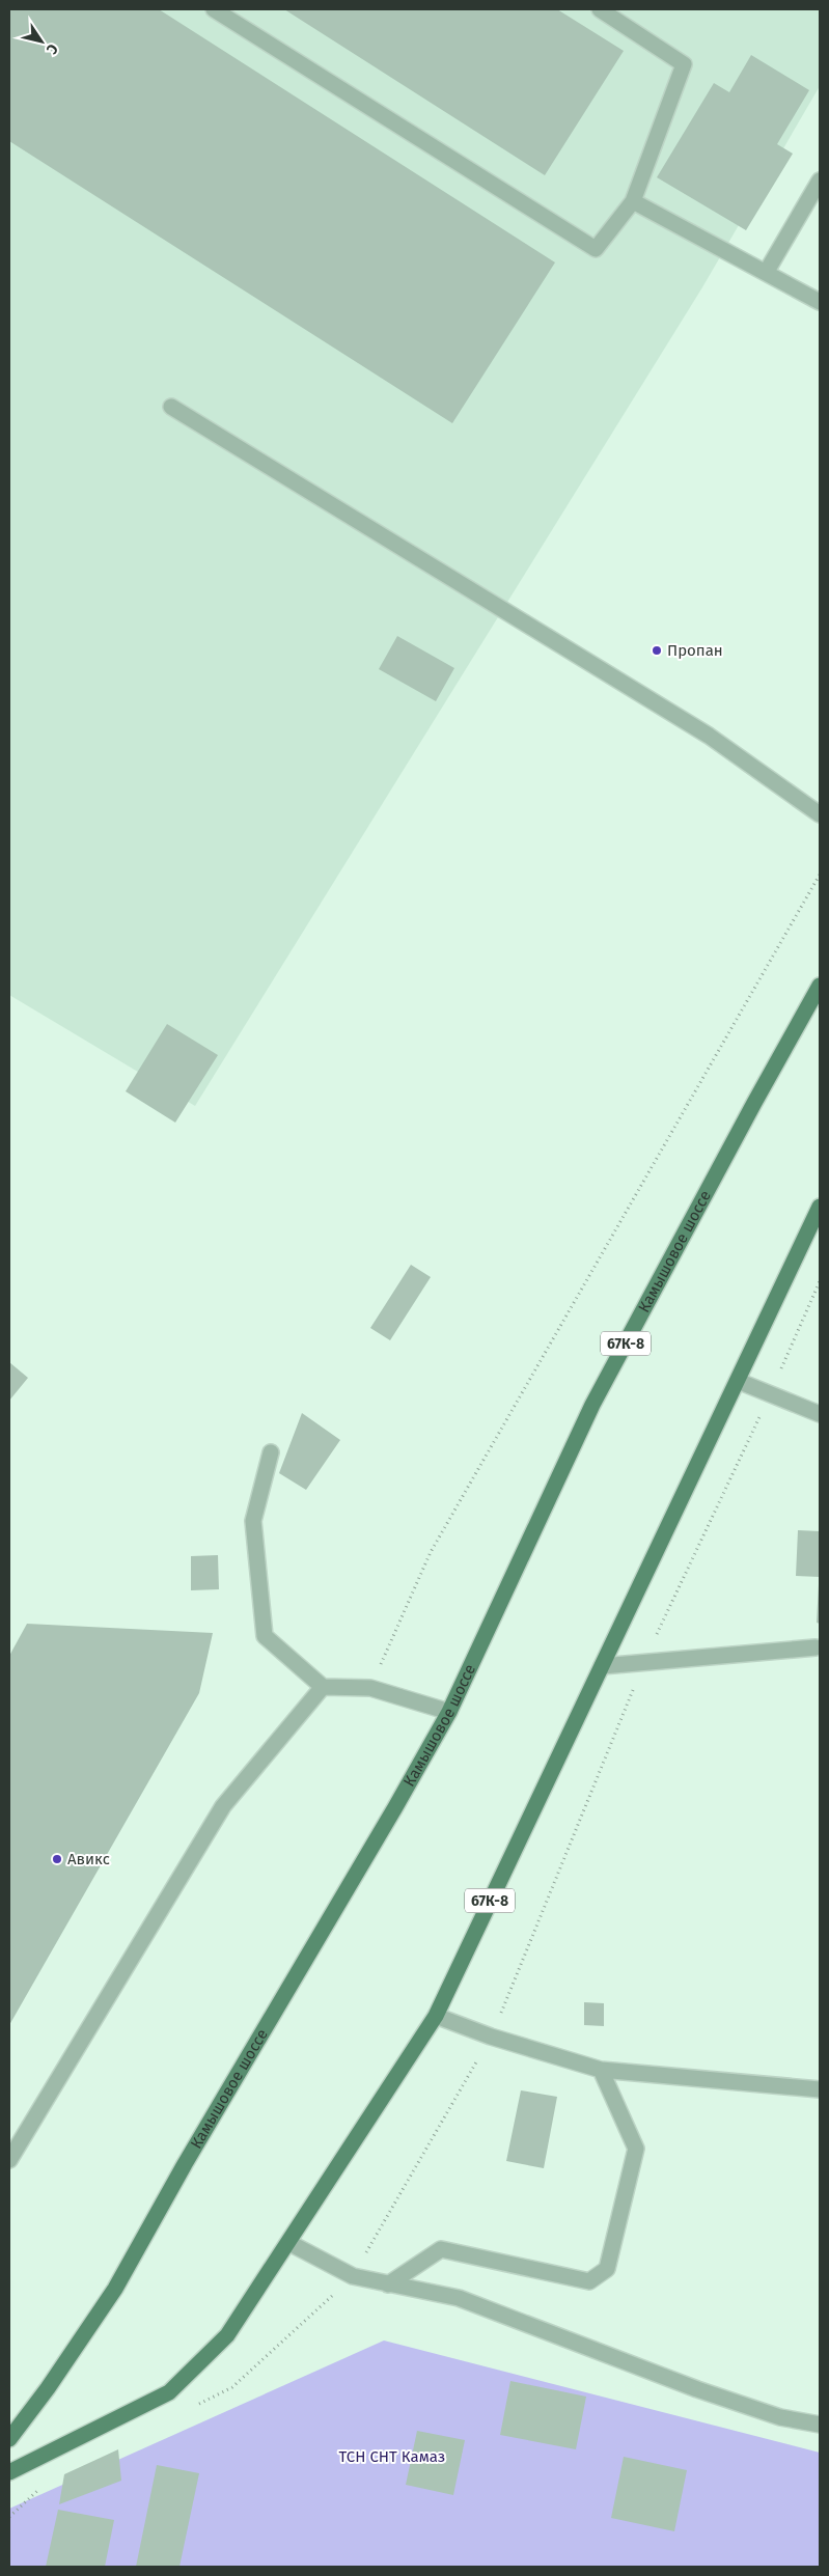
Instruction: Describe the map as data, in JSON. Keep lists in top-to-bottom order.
{
  "streets": {
    "main road": ["Камышовое шоссе", "67К-8"]
  },
  "parks": ["ТСН СНТ Камаз"],
  "places": ["Пропан", "Авикс"],
  "north": "bottom right"
}
